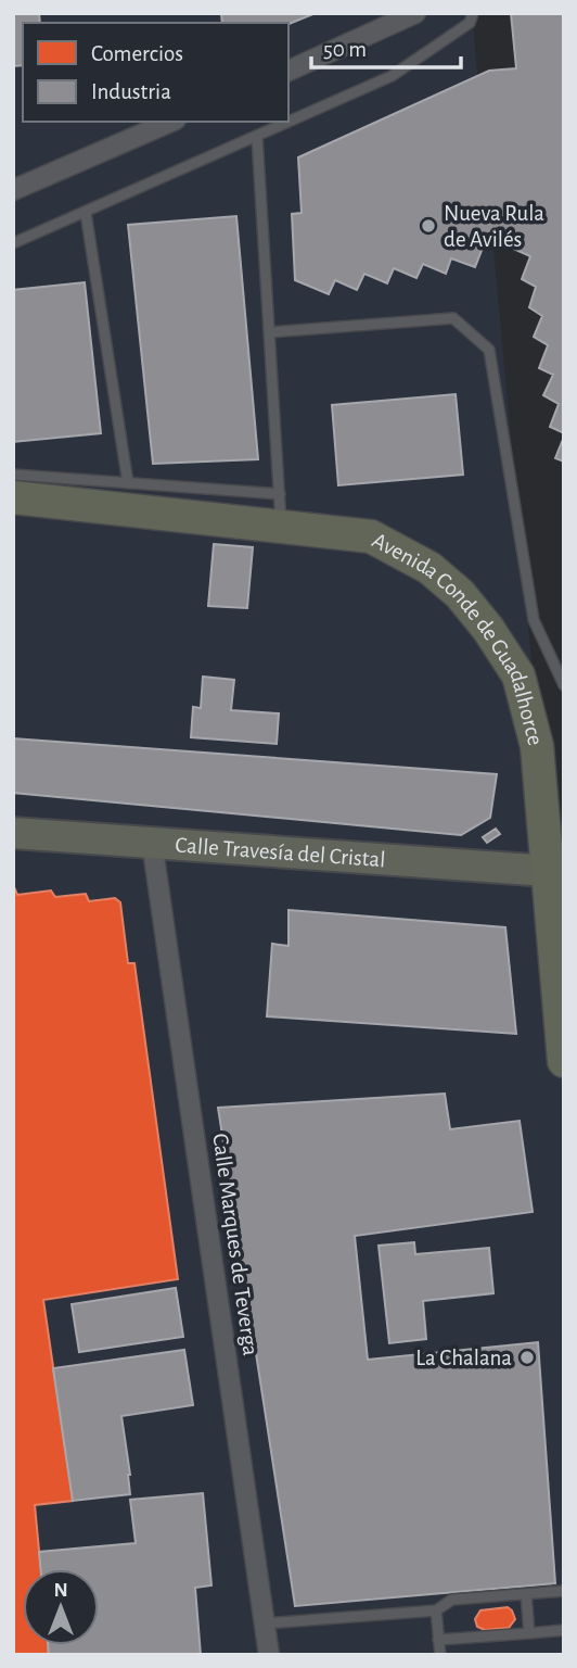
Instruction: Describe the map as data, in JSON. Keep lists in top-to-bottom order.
{
  "streets": {
    "highway": ["Avenida Conde de Guadalhorce"],
    "main road": ["Calle Travesía del Cristal"],
    "street": ["Calle Marques de Teverga"]
  },
  "crossings": [
    ["Avenida Conde de Guadalhorce", "Calle Travesía del Cristal"],
    ["Calle Travesía del Cristal", "Calle Marques de Teverga"]
  ],
  "places": ["Nueva Rula de Avilés", "La Chalana"],
  "legend": ["Comercios", "Industria"],
  "scale_bar": "50 m",
  "north": "top"
}
